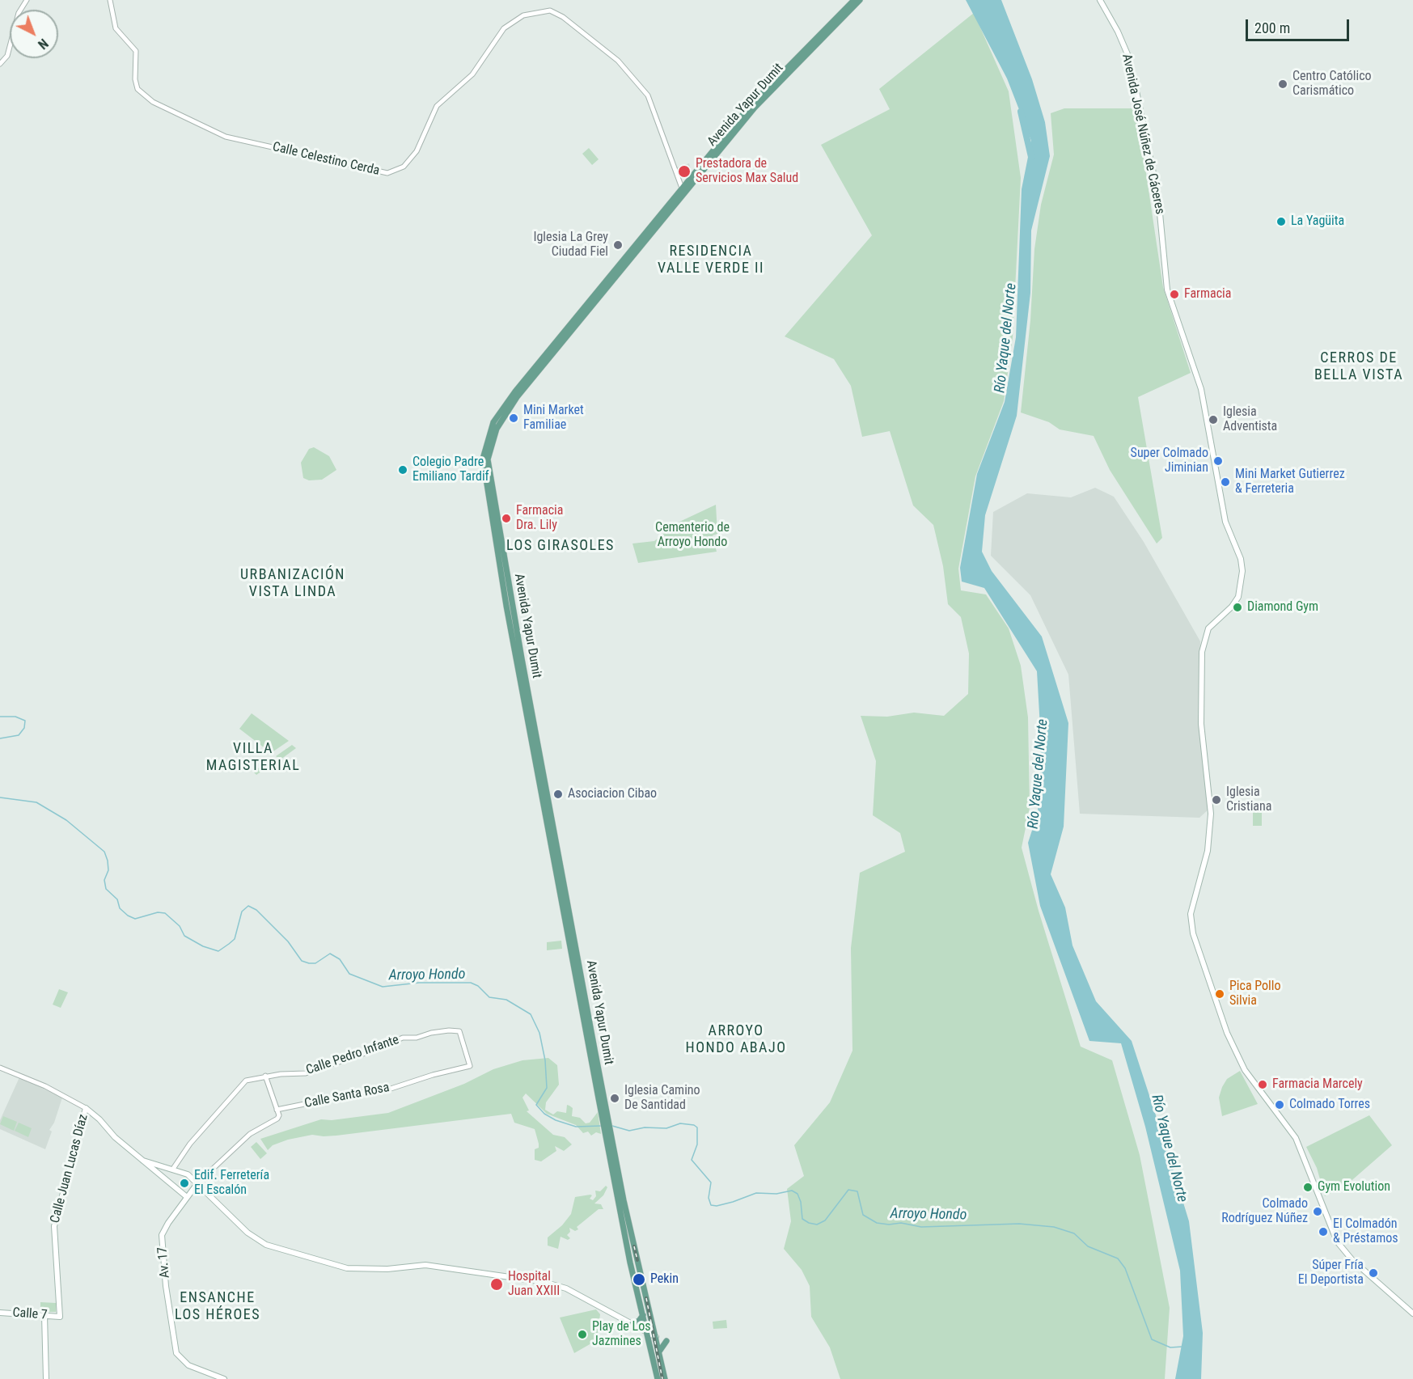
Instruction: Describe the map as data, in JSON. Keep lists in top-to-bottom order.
{
  "streets": {
    "main road": [
      "Avenida Yapur Dumit",
      "Avenida José Núñez de Cáceres",
      "Calle Juan Lucas Díaz",
      "Av. 17",
      "Calle 7"
    ],
    "street": ["Calle Celestino Cerda", "Calle Pedro Infante", "Calle Santa Rosa"]
  },
  "crossings": [
    ["Avenida Yapur Dumit", "Calle Celestino Cerda"],
    ["Calle Pedro Infante", "Calle Santa Rosa"],
    ["Calle Juan Lucas Díaz", "Calle 7"]
  ],
  "districts": [
    "RESIDENCIA VALLE VERDE II",
    "CERROS DE BELLA VISTA",
    "LOS GIRASOLES",
    "URBANIZACIÓN VISTA LINDA",
    "VILLA MAGISTERIAL",
    "ARROYO HONDO ABAJO",
    "ENSANCHE LOS HÉROES"
  ],
  "water": ["Río Yaque del Norte", "Arroyo Hondo"],
  "parks": ["Cementerio de Arroyo Hondo"],
  "places": [
    "Centro Católico Carismático",
    "Prestadora de Servicios Max Salud",
    "La Yagüita",
    "Iglesia La Grey Ciudad Fiel",
    "Farmacia",
    "Mini Market Familiae",
    "Iglesia Adventista",
    "Super Colmado Jiminian",
    "Colegio Padre Emiliano Tardif",
    "Mini Market Gutierrez & Ferreteria",
    "Farmacia Dra. Lily",
    "Diamond Gym",
    "Asociacion Cibao",
    "Iglesia Cristiana",
    "Pica Pollo Silvia",
    "Farmacia Marcely",
    "Iglesia Camino De Santidad",
    "Colmado Torres",
    "Edif. Ferretería El Escalón",
    "Gym Evolution",
    "Colmado Rodríguez Núñez",
    "El Colmadón & Préstamos",
    "Súper Fría El Deportista",
    "Pekin",
    "Hospital Juan XXIII",
    "Play de Los Jazmines"
  ],
  "scale_bar": "200 m",
  "north": "bottom right"
}
